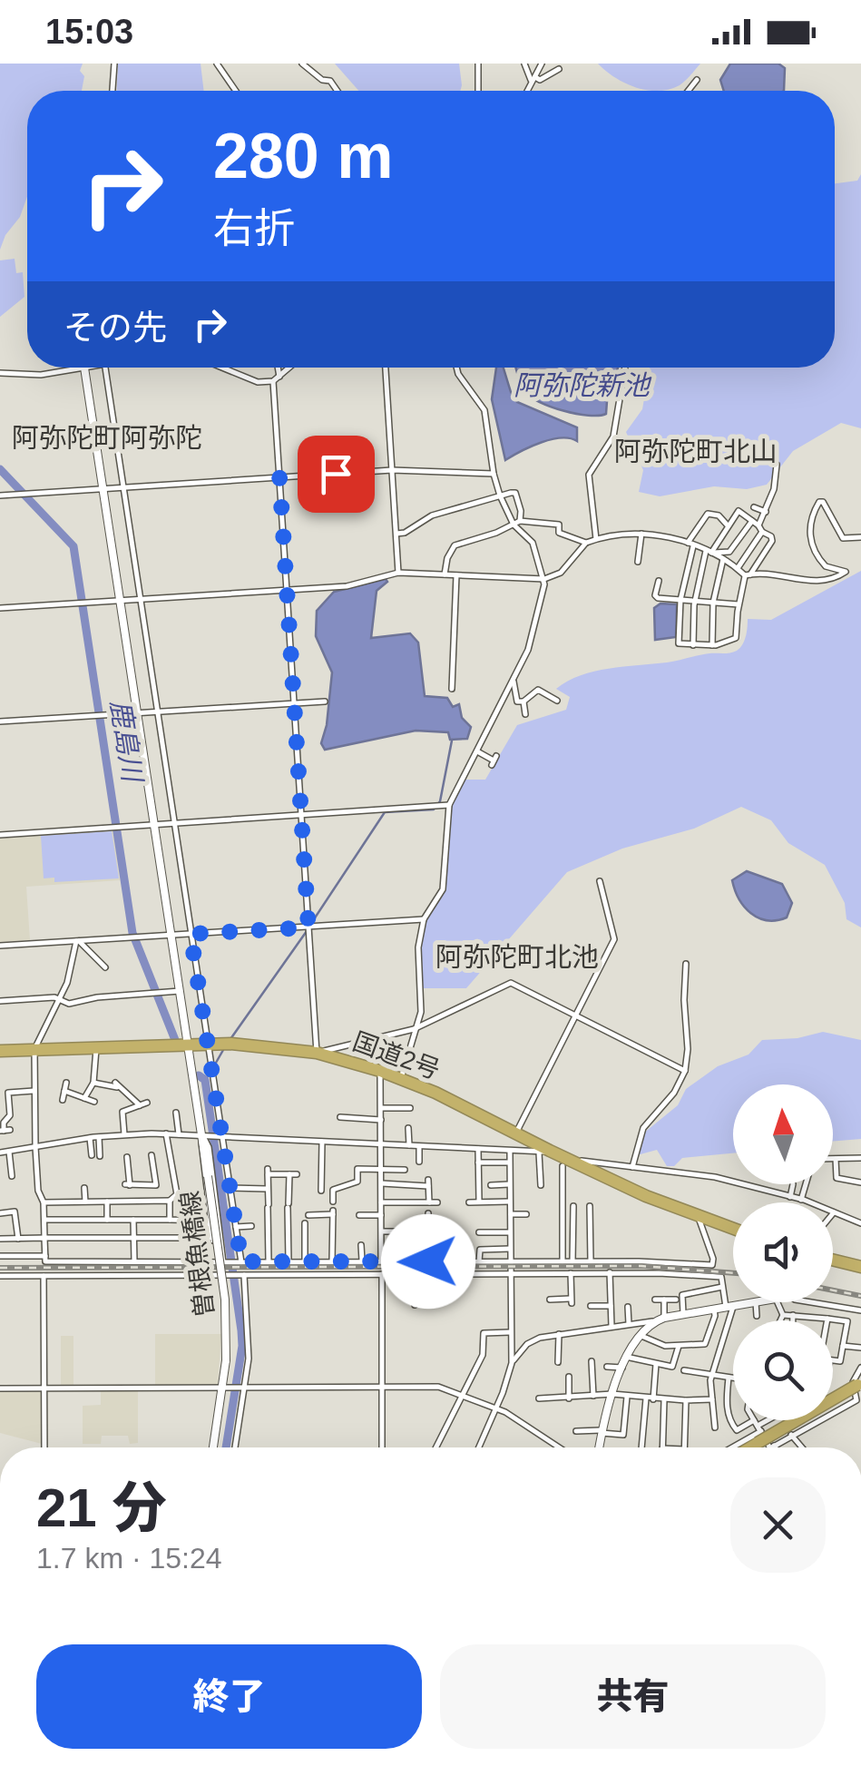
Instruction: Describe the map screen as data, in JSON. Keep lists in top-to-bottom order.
{
  "streets": {
    "highway": ["国道2号"],
    "street": ["曽根魚橋線"]
  },
  "crossings": [
    ["国道2号", "曽根魚橋線"]
  ],
  "districts": ["阿弥陀町阿弥陀", "阿弥陀町北山", "阿弥陀町北池"],
  "water": ["阿弥陀新池", "鹿島川"],
  "north": "top",
  "page": {
    "status": "15:03",
    "turn": ["280 m", "右折"],
    "then": "その先",
    "heading": ["21 分", "1.7 km · 15:24"],
    "buttons": ["終了", "共有"]
  }
}
